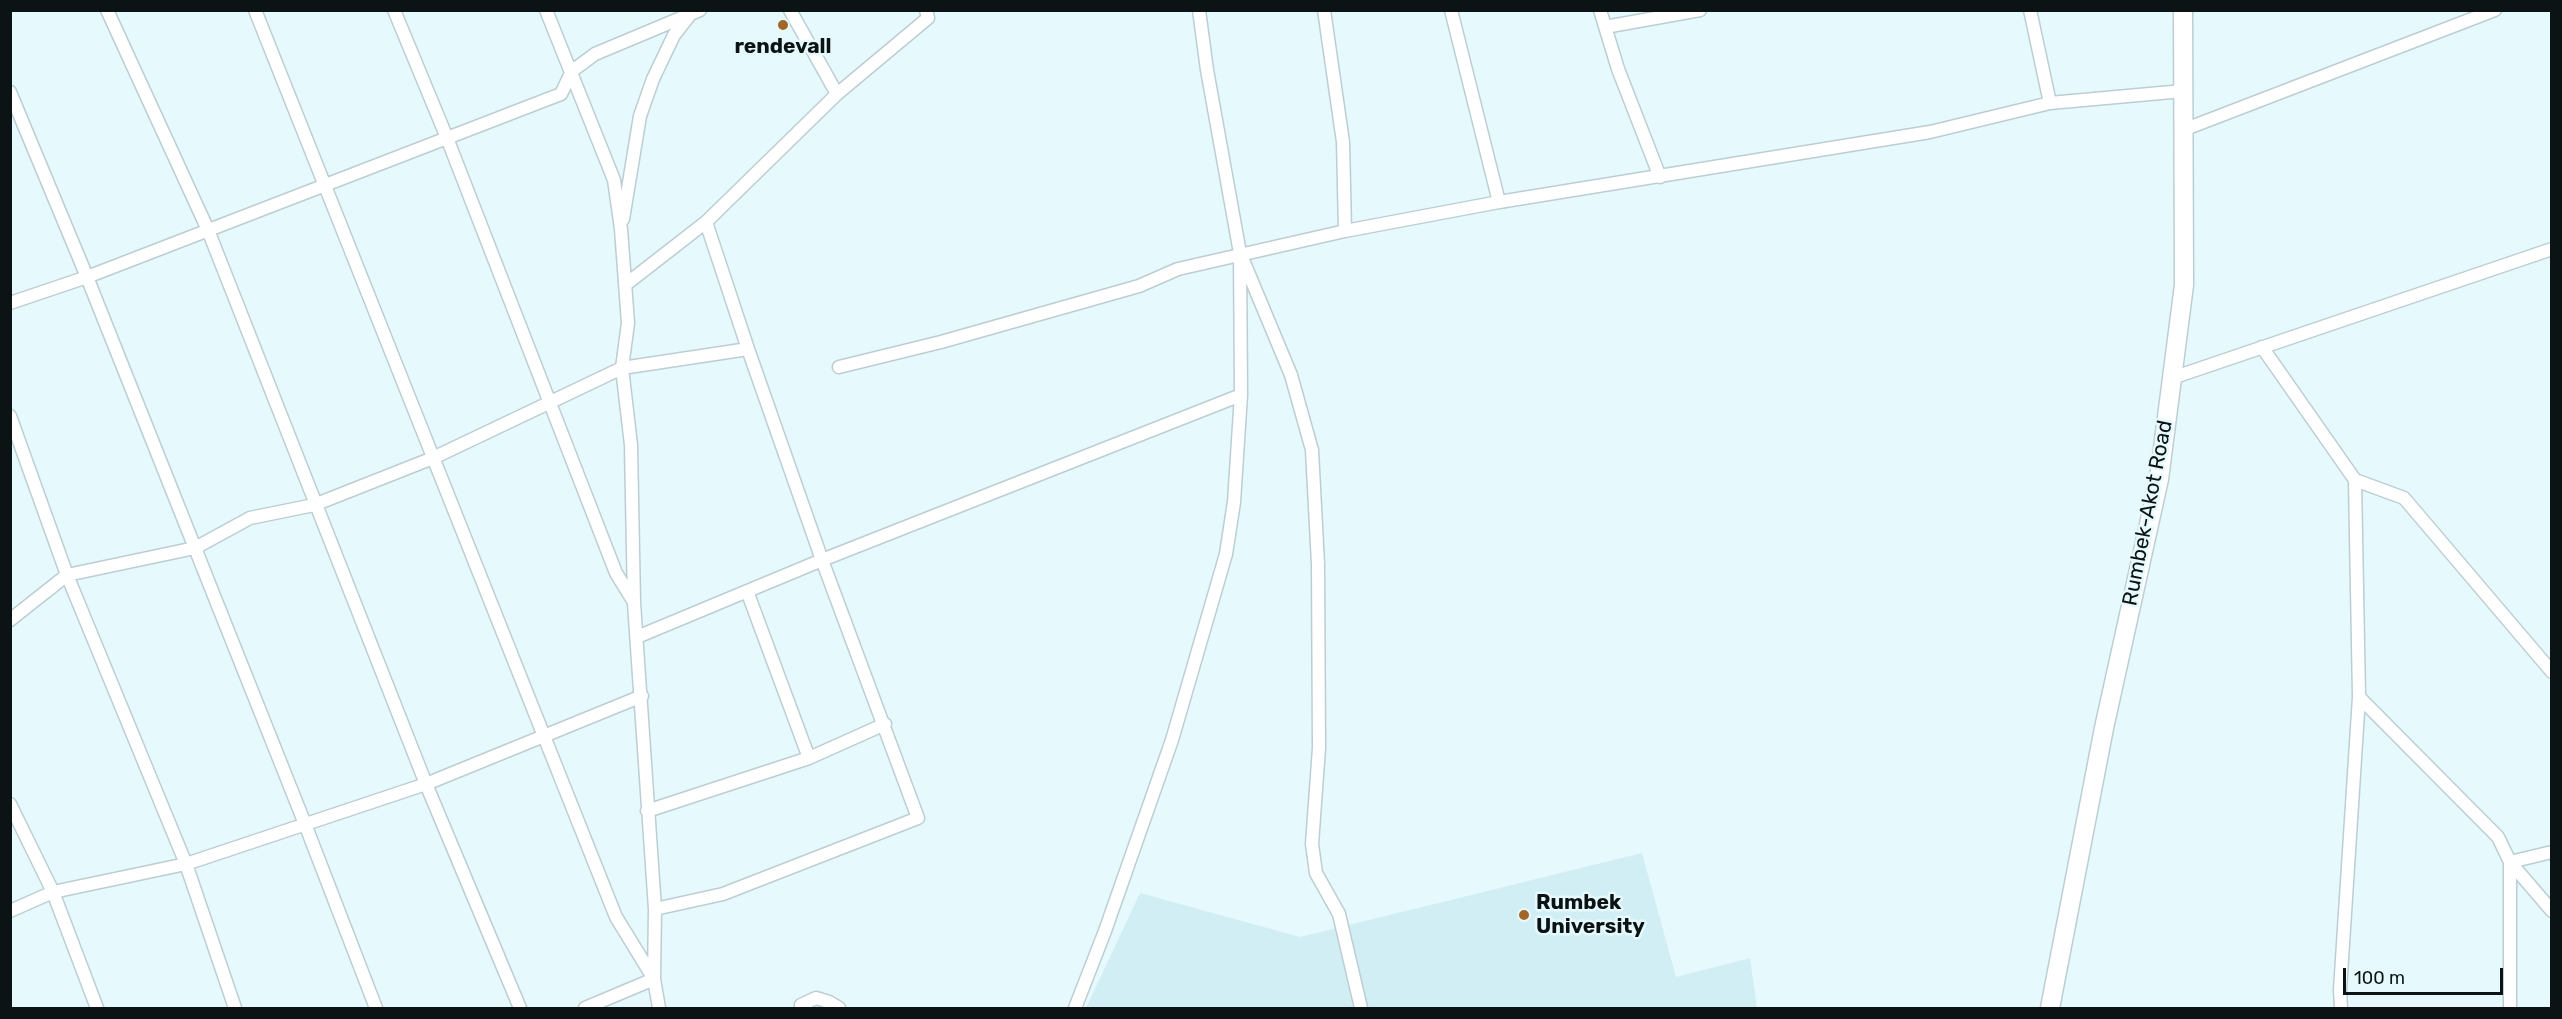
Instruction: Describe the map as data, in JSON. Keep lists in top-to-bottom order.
{
  "streets": {
    "main road": ["Rumbek-Akot Road"]
  },
  "places": ["rendevall", "Rumbek University"],
  "scale_bar": "100 m"
}
